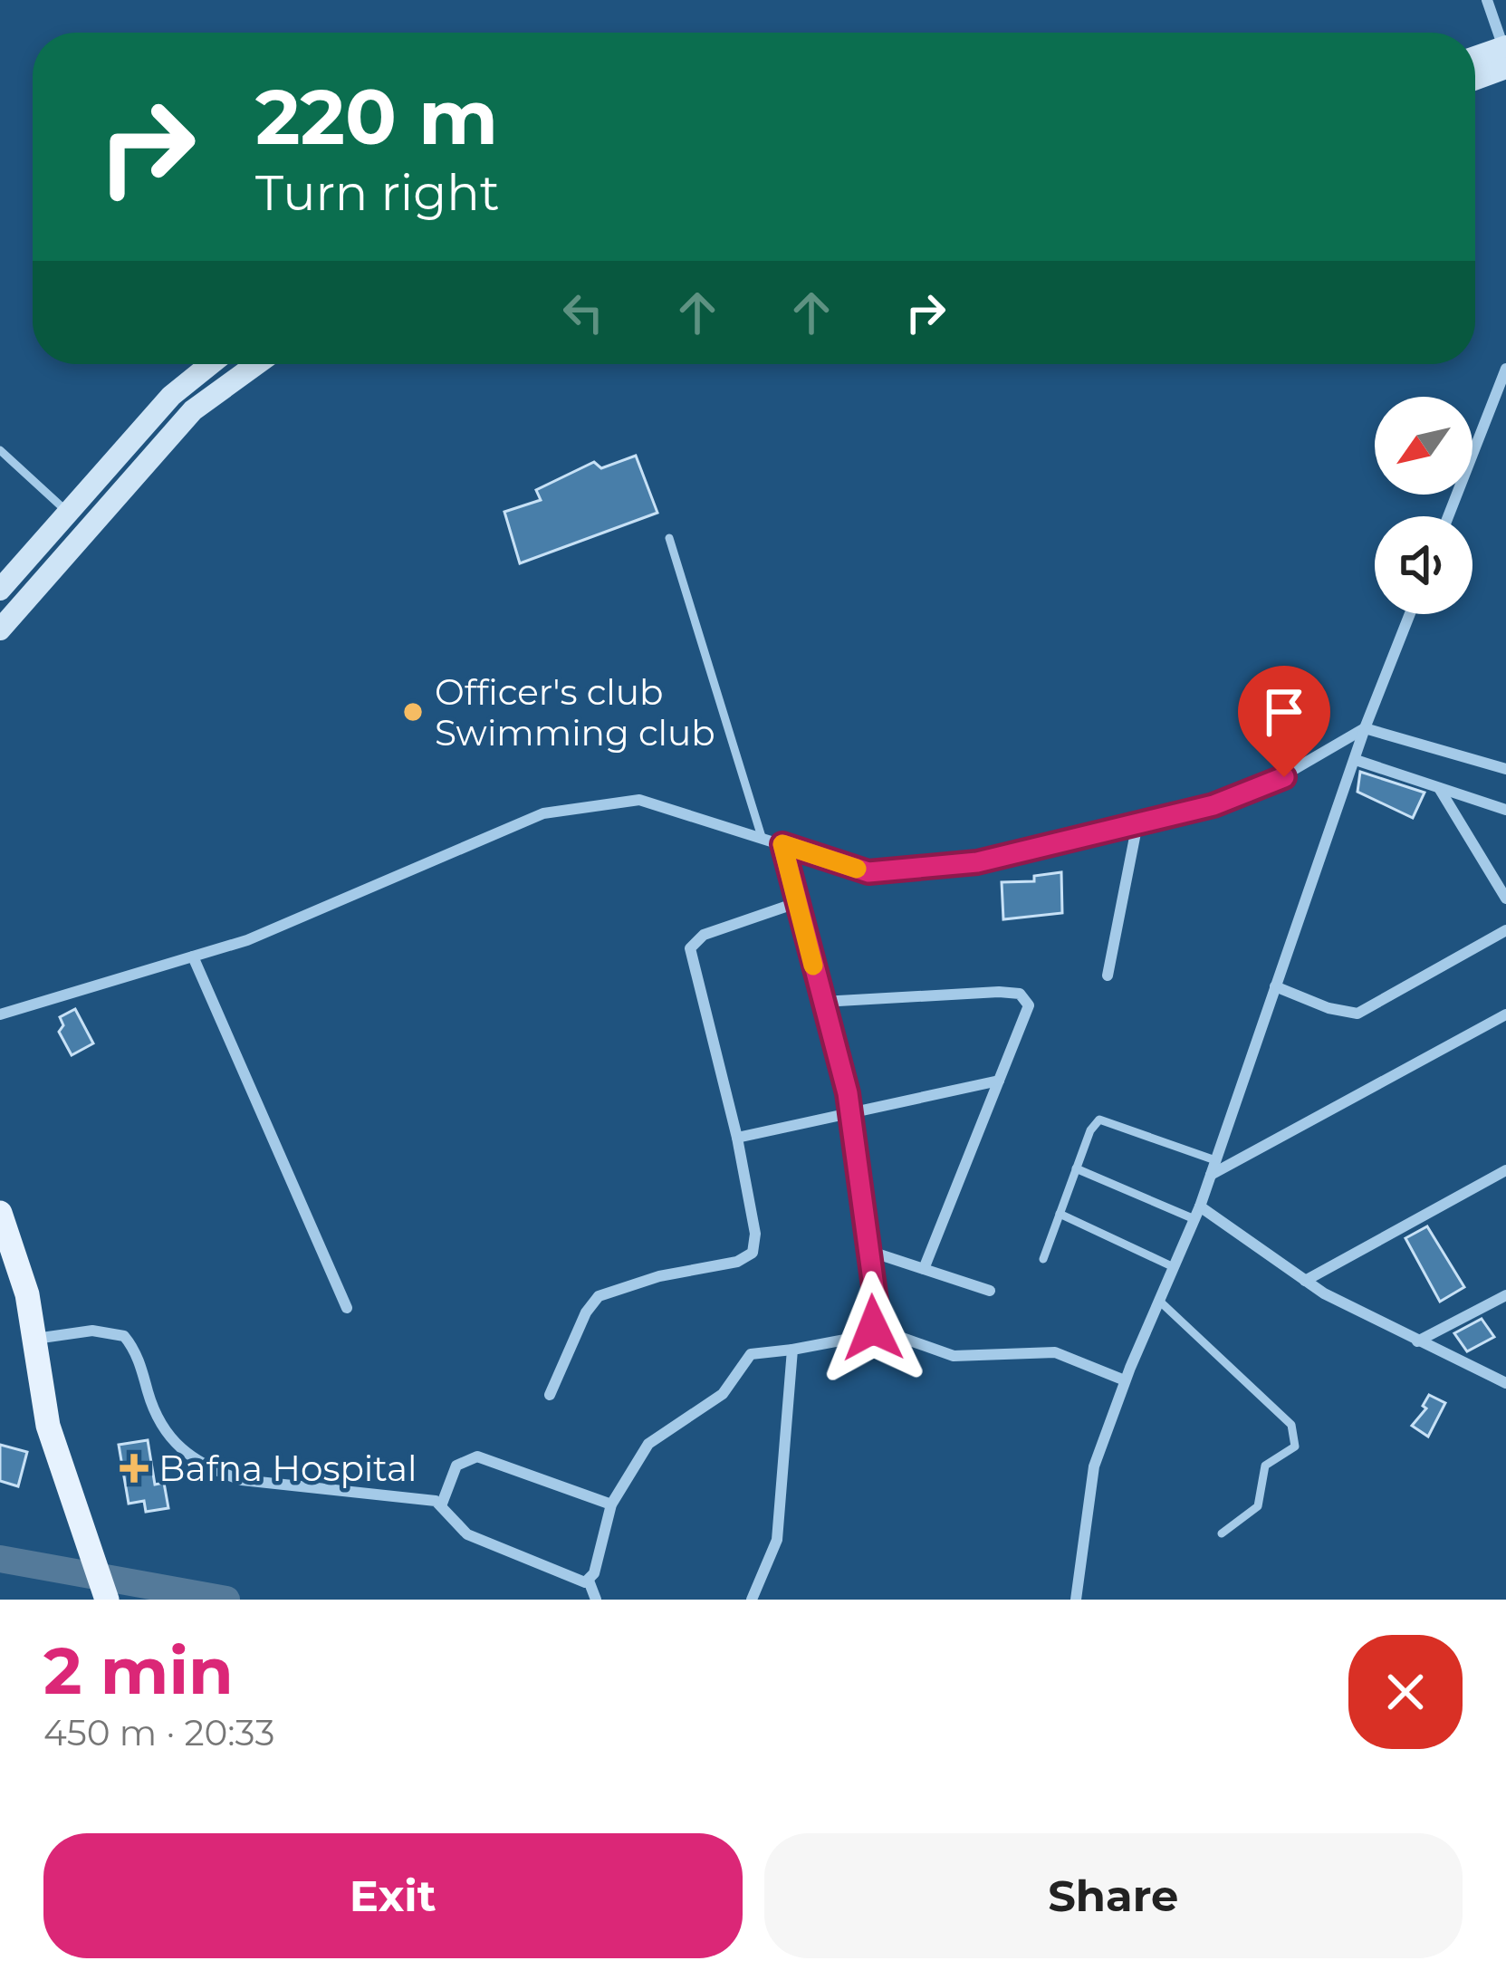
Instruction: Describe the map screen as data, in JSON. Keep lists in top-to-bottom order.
{
  "places": {
    "other": ["Officer's club Swimming club"],
    "health": ["Bafna Hospital"]
  },
  "north": "bottom left",
  "page": {
    "turn": ["220 m", "Turn right"],
    "heading": ["2 min", "450 m · 20:33"],
    "buttons": ["Exit", "Share"]
  }
}
